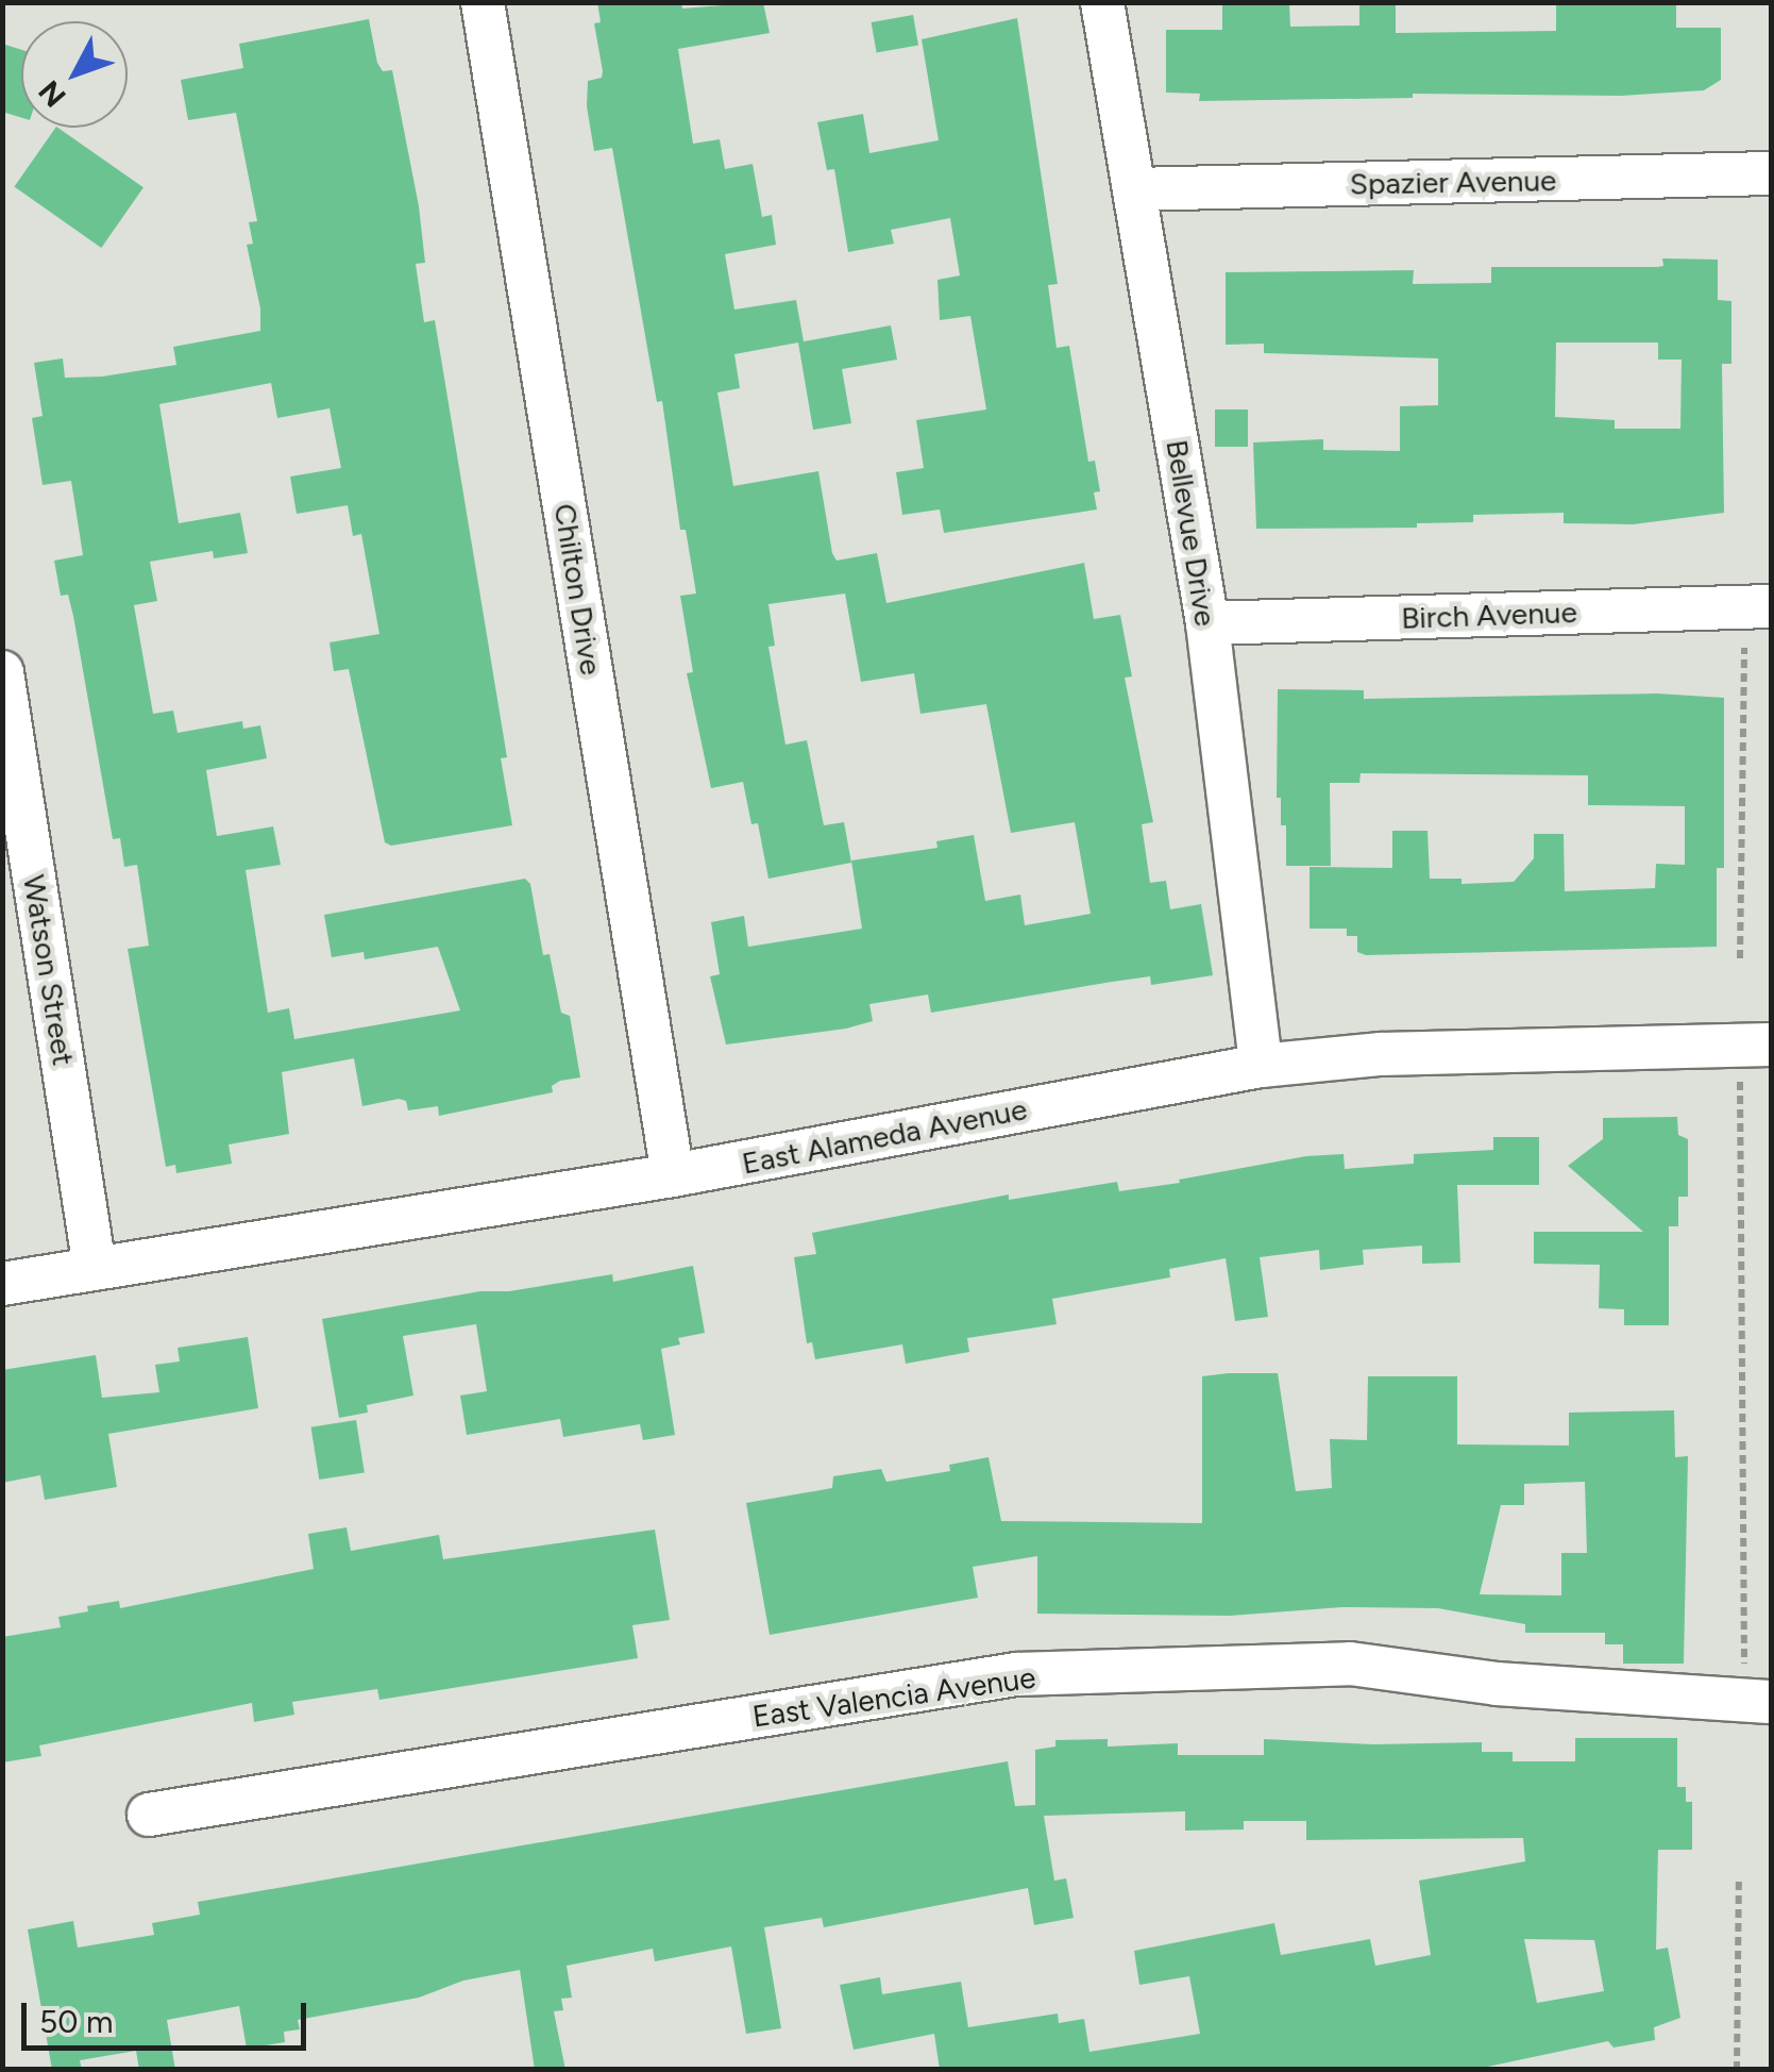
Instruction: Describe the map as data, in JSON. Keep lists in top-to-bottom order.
{
  "streets": {
    "street": [
      "Spazier Avenue",
      "Bellevue Drive",
      "Chilton Drive",
      "Birch Avenue",
      "Watson Street",
      "East Alameda Avenue",
      "East Valencia Avenue"
    ]
  },
  "crossings": [
    ["Spazier Avenue", "Bellevue Drive"],
    ["Bellevue Drive", "Birch Avenue"],
    ["Bellevue Drive", "East Alameda Avenue"],
    ["Chilton Drive", "East Alameda Avenue"],
    ["Watson Street", "East Alameda Avenue"]
  ],
  "scale_bar": "50 m",
  "north": "bottom left"
}
